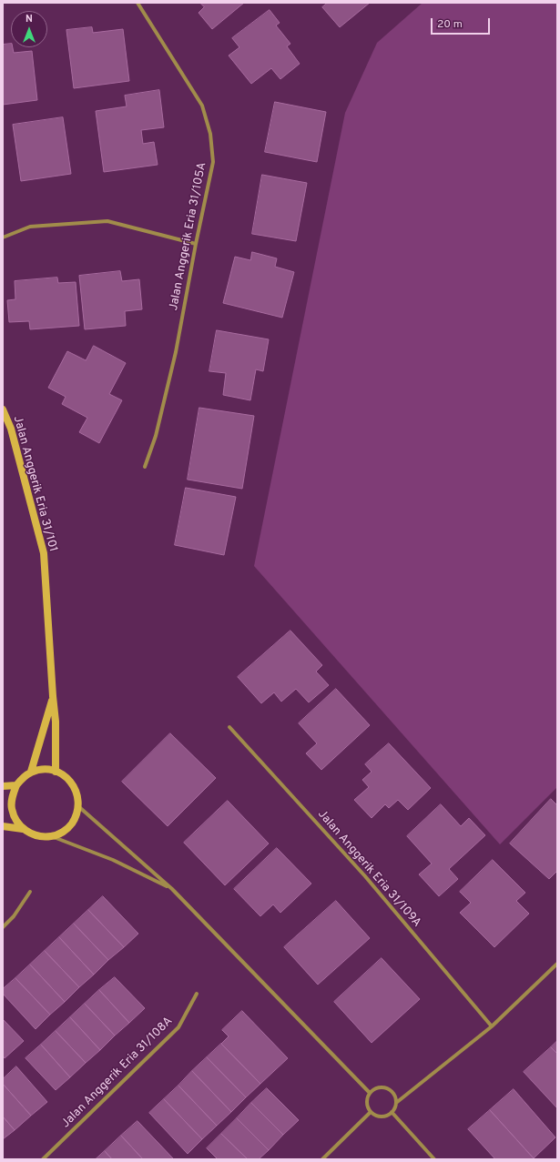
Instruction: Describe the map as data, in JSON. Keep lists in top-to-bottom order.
{
  "streets": {
    "street": [
      "Jalan Anggerik Eria 31/105A",
      "Jalan Anggerik Eria 31/101",
      "Jalan Anggerik Eria 31/109A",
      "Jalan Anggerik Eria 31/108A"
    ]
  },
  "scale_bar": "20 m",
  "north": "top"
}
